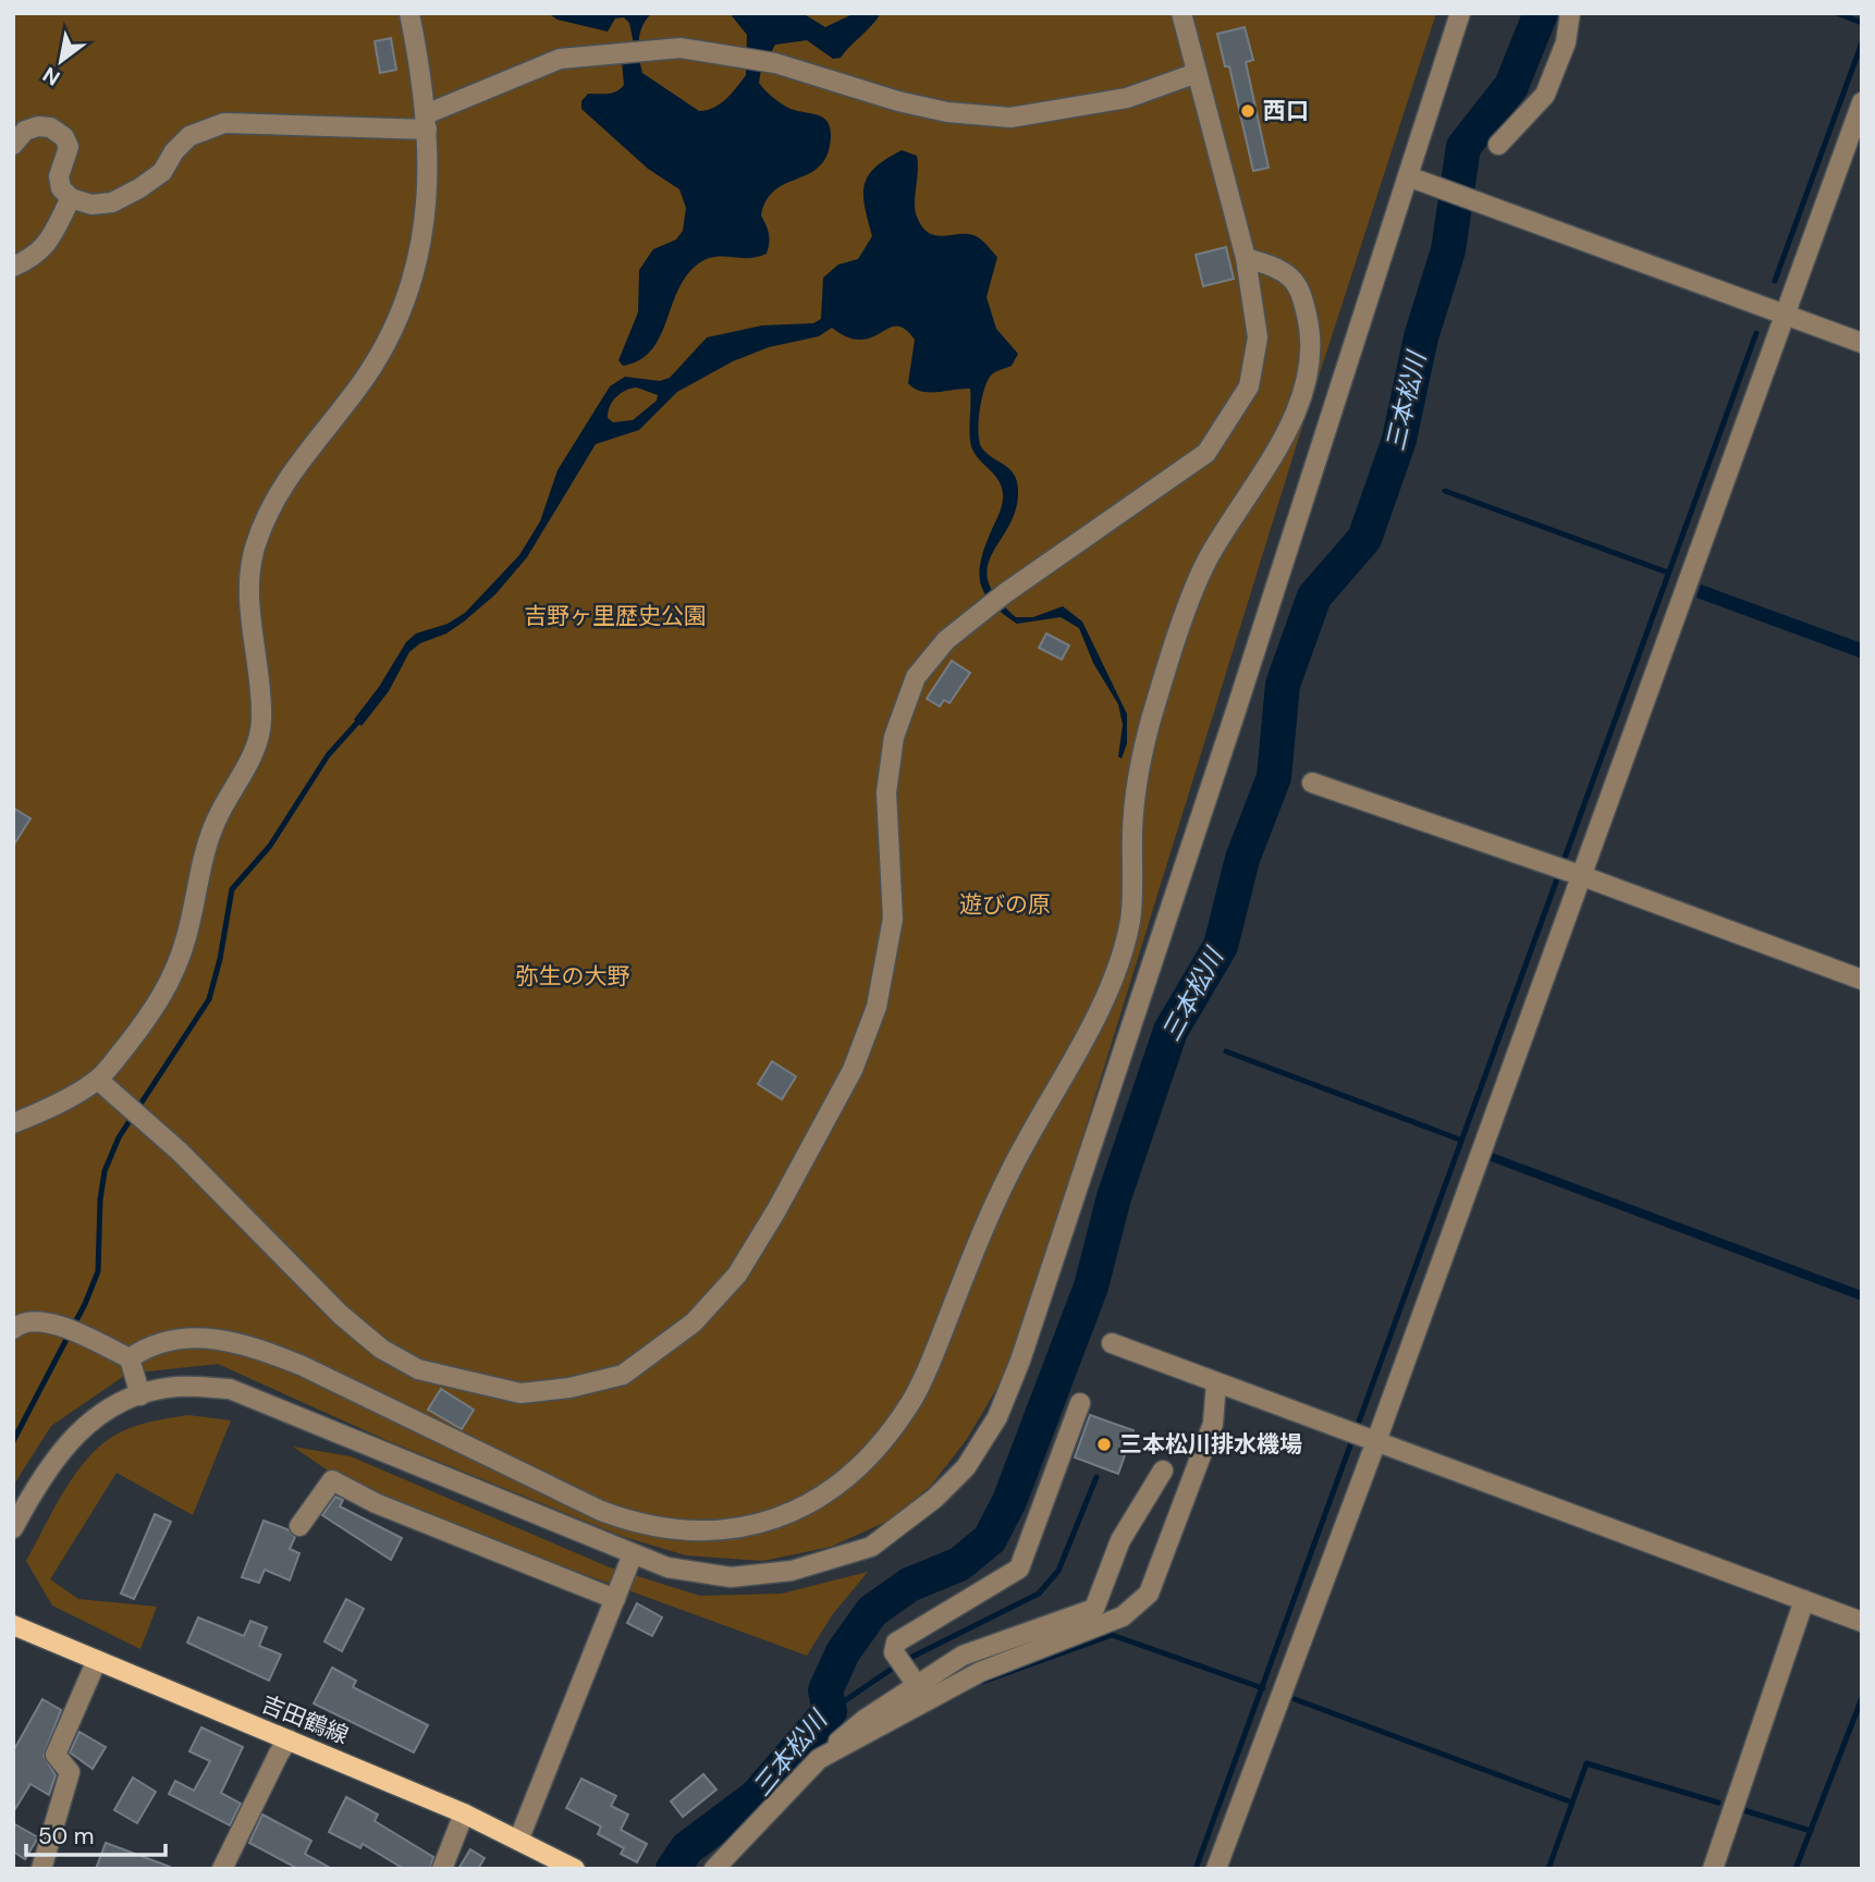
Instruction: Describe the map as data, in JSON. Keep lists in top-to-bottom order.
{
  "streets": {
    "main road": ["吉田鶴線"]
  },
  "water": ["三本松川"],
  "parks": ["吉野ヶ里歴史公園", "遊びの原", "弥生の大野"],
  "places": ["西口", "三本松川排水機場"],
  "scale_bar": "50 m",
  "north": "bottom left"
}
